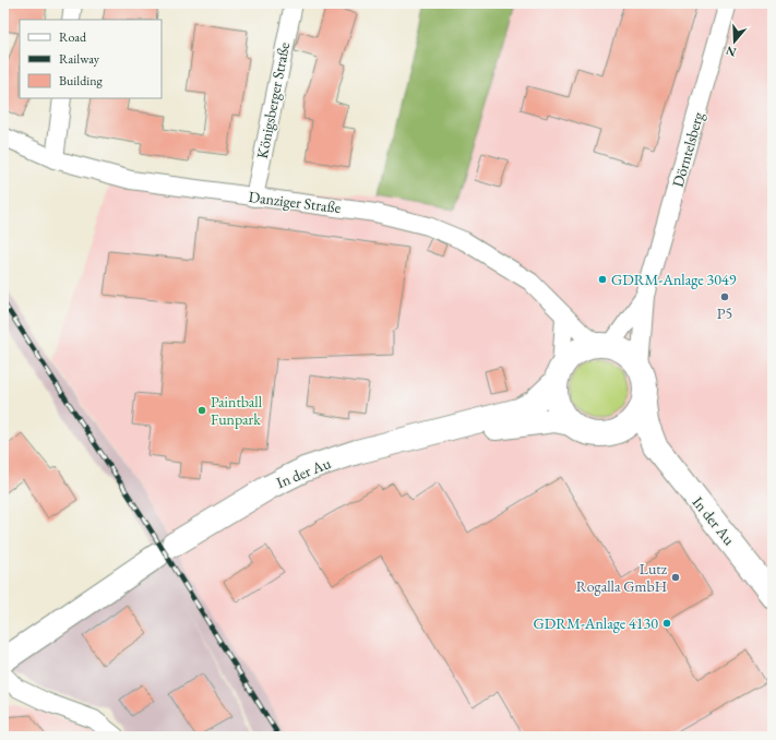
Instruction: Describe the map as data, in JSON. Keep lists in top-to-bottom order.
{
  "streets": {
    "street": [
      "Königsberger Straße",
      "Dörntelsberg",
      "Danziger Straße",
      "In der Au"
    ]
  },
  "crossings": [
    ["Königsberger Straße", "Danziger Straße"],
    ["Dörntelsberg", "Danziger Straße"],
    ["Dörntelsberg", "In der Au"],
    ["Danziger Straße", "In der Au"]
  ],
  "places": [
    "GDRM-Anlage 3049",
    "P5",
    "Paintball Funpark",
    "Lutz Rogalla GmbH",
    "GDRM-Anlage 4130"
  ],
  "legend": ["Road", "Railway", "Building"],
  "north": "bottom"
}
